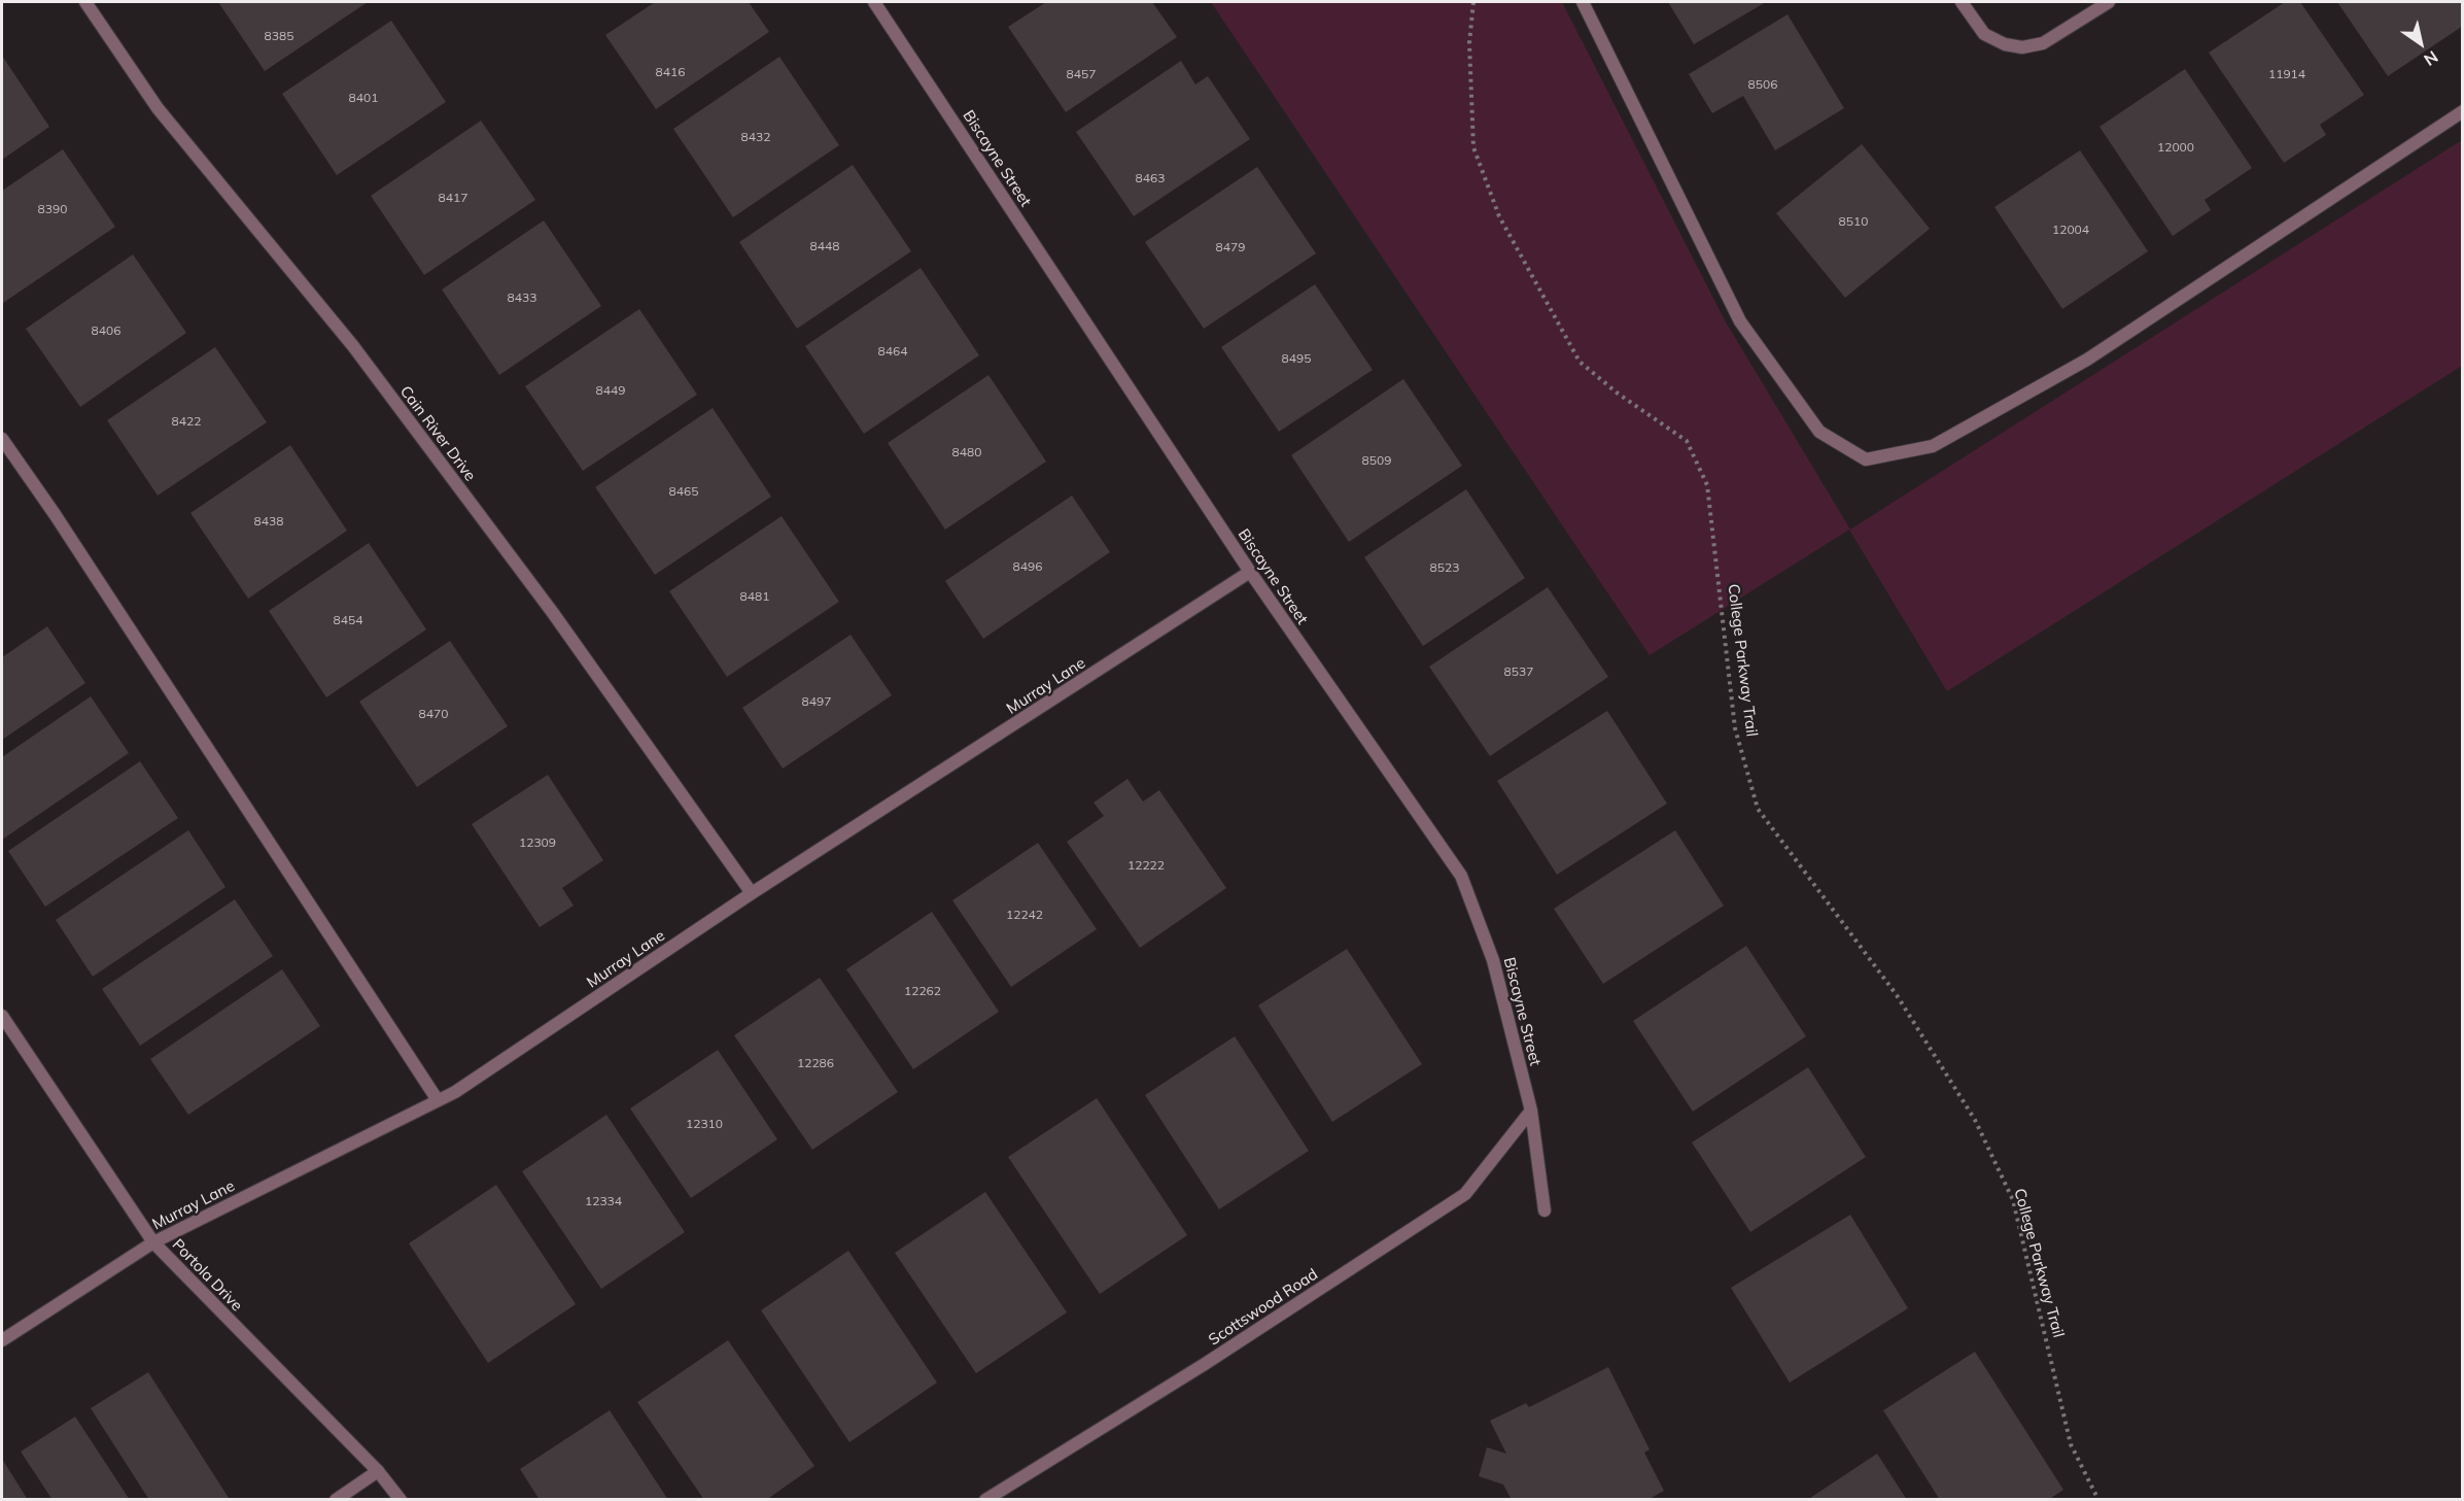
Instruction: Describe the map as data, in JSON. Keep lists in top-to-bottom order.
{
  "streets": {
    "street": [
      "Biscayne Street",
      "Cain River Drive",
      "Murray Lane",
      "Portola Drive",
      "Scottswood Road"
    ],
    "path": ["College Parkway Trail"]
  },
  "crossings": [
    ["Biscayne Street", "Murray Lane"],
    ["Biscayne Street", "Scottswood Road"],
    ["Cain River Drive", "Murray Lane"],
    ["Murray Lane", "Portola Drive"]
  ],
  "house_numbers": [
    "8385",
    "8416",
    "8457",
    "11914",
    "8506",
    "8401",
    "8432",
    "12000",
    "8463",
    "8417",
    "8390",
    "8510",
    "12004",
    "8448",
    "8479",
    "8433",
    "8406",
    "8464",
    "8495",
    "8449",
    "8422",
    "8480",
    "8509",
    "8465",
    "8438",
    "8496",
    "8523",
    "8481",
    "8454",
    "8537",
    "8497",
    "8470",
    "12309",
    "12222",
    "12242",
    "12262",
    "12286",
    "12310",
    "12334"
  ],
  "north": "bottom right"
}
